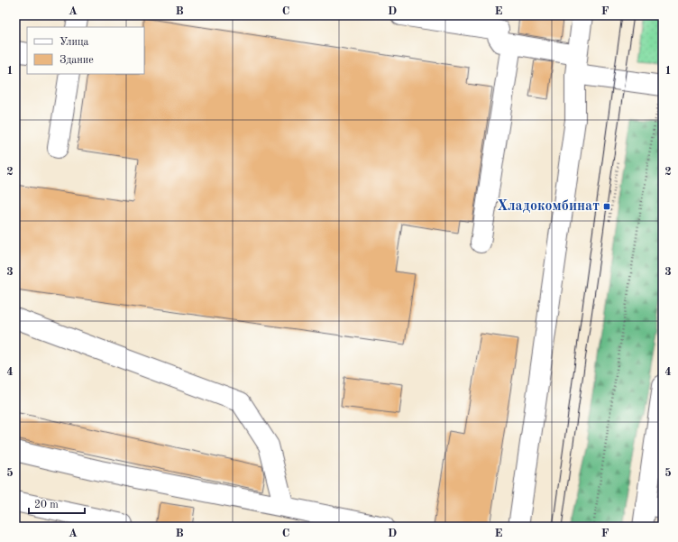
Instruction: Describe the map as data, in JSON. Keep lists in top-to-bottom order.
{
  "places": {
    "transit": ["Хладокомбинат"]
  },
  "legend": ["Улица", "Здание"],
  "scale_bar": "20 m",
  "grid": {
    "columns": [
      "A",
      "B",
      "C",
      "D",
      "E",
      "F"
    ],
    "rows": [
      "1",
      "2",
      "3",
      "4",
      "5"
    ]
  }
}
